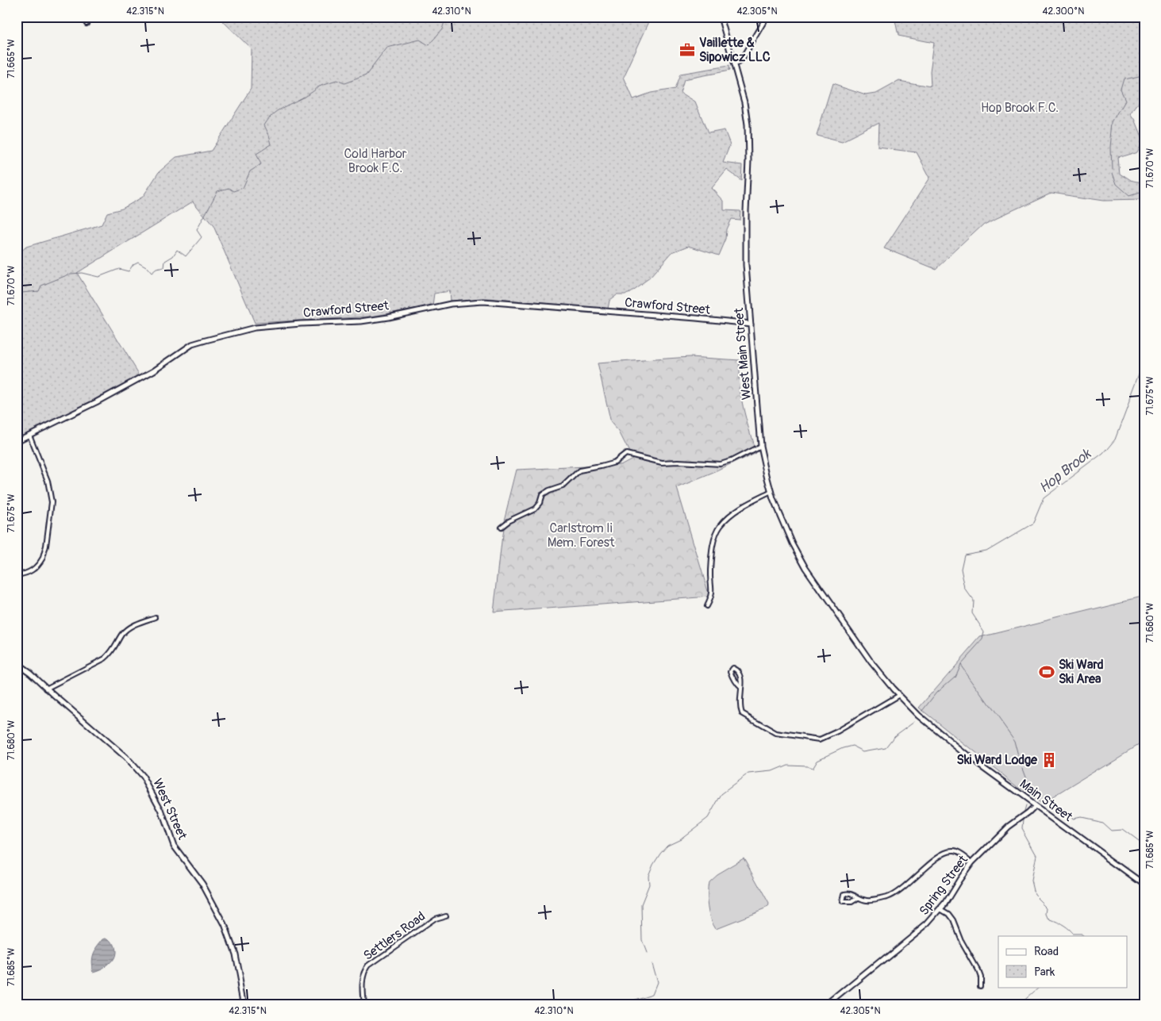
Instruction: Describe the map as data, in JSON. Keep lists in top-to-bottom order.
{
  "streets": {
    "street": [
      "Crawford Street",
      "West Main Street",
      "Main Street",
      "West Street",
      "Spring Street",
      "Settlers Road"
    ]
  },
  "crossings": [
    ["Crawford Street", "West Main Street"],
    ["West Main Street", "Main Street"],
    ["Main Street", "Spring Street"]
  ],
  "water": ["Hop Brook"],
  "parks": ["Hop Brook F.C.", "Cold Harbor Brook F.C.", "Carlstrom Ii Mem. Forest"],
  "places": {
    "office": ["Vaillette & Sipowicz LLC"],
    "sports": ["Ski Ward Ski Area"],
    "building": ["Ski Ward Lodge"]
  },
  "legend": ["Road", "Park"],
  "coordinates": [
    "42.315°N",
    "42.310°N",
    "42.305°N",
    "42.300°N",
    "71.665°W",
    "71.670°W",
    "71.675°W",
    "71.680°W",
    "71.685°W"
  ]
}
